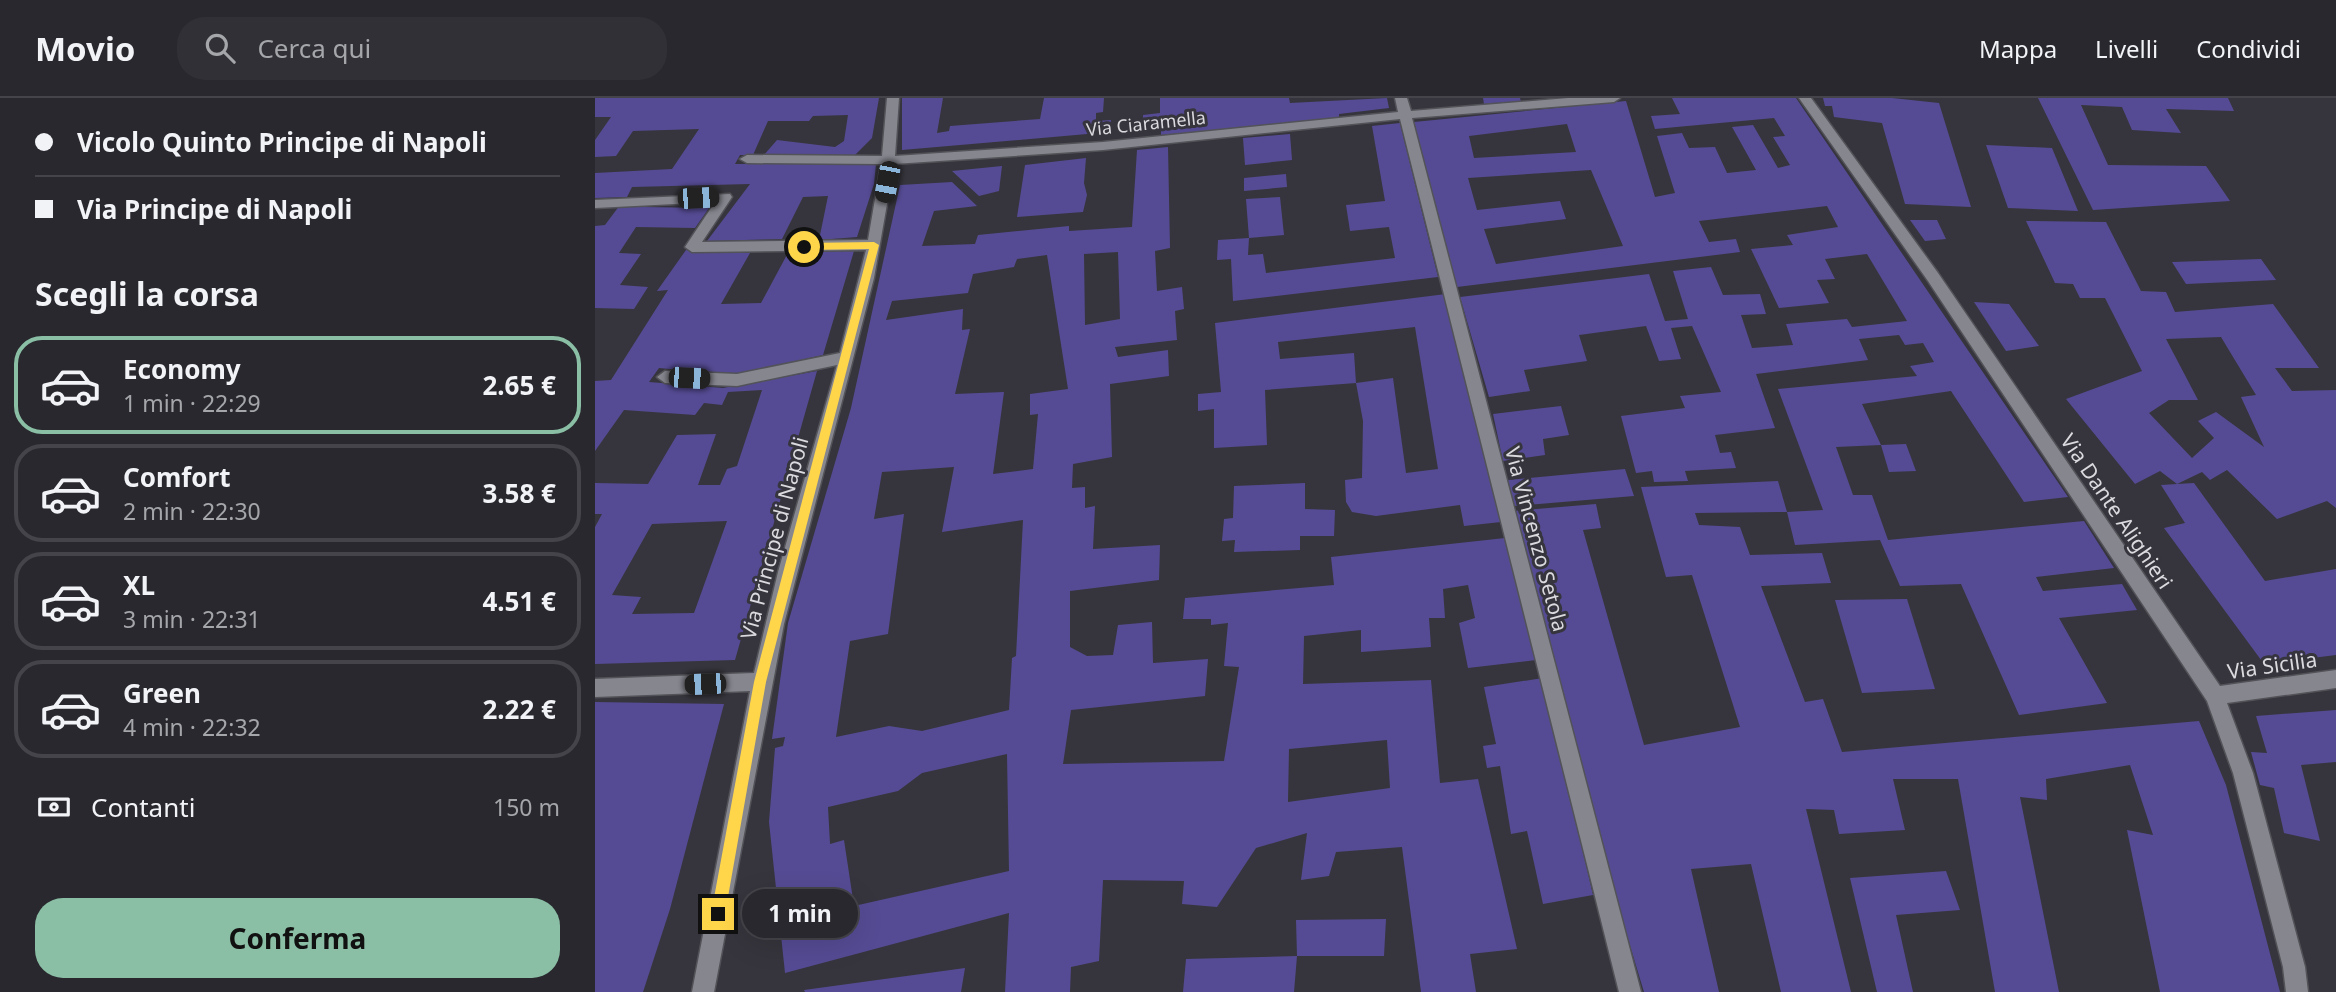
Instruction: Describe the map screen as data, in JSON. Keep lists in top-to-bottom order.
{
  "streets": {
    "street": [
      "Via Ciaramella",
      "Via Dante Alighieri",
      "Via Principe di Napoli",
      "Via Vincenzo Setola",
      "Via Sicilia"
    ]
  },
  "crossings": [
    ["Via Ciaramella", "Via Principe di Napoli"],
    ["Via Ciaramella", "Via Vincenzo Setola"],
    ["Via Dante Alighieri", "Via Sicilia"]
  ],
  "page": {
    "header": "Movio",
    "search": "Cerca qui",
    "nav": ["Mappa", "Livelli", "Condividi"],
    "banner": ["Vicolo Quinto Principe di Napoli", "Via Principe di Napoli"],
    "heading": "Scegli la corsa",
    "list": [
      {
        "name": "Economy",
        "note": "1 min · 22:29",
        "value": "2.65 €"
      },
      {
        "name": "Comfort",
        "note": "2 min · 22:30",
        "value": "3.58 €"
      },
      {
        "name": "XL",
        "note": "3 min · 22:31",
        "value": "4.51 €"
      },
      {
        "name": "Green",
        "note": "4 min · 22:32",
        "value": "2.22 €"
      }
    ],
    "pay": ["Contanti", "150 m"],
    "buttons": "Conferma",
    "bubble": "1 min"
  }
}
